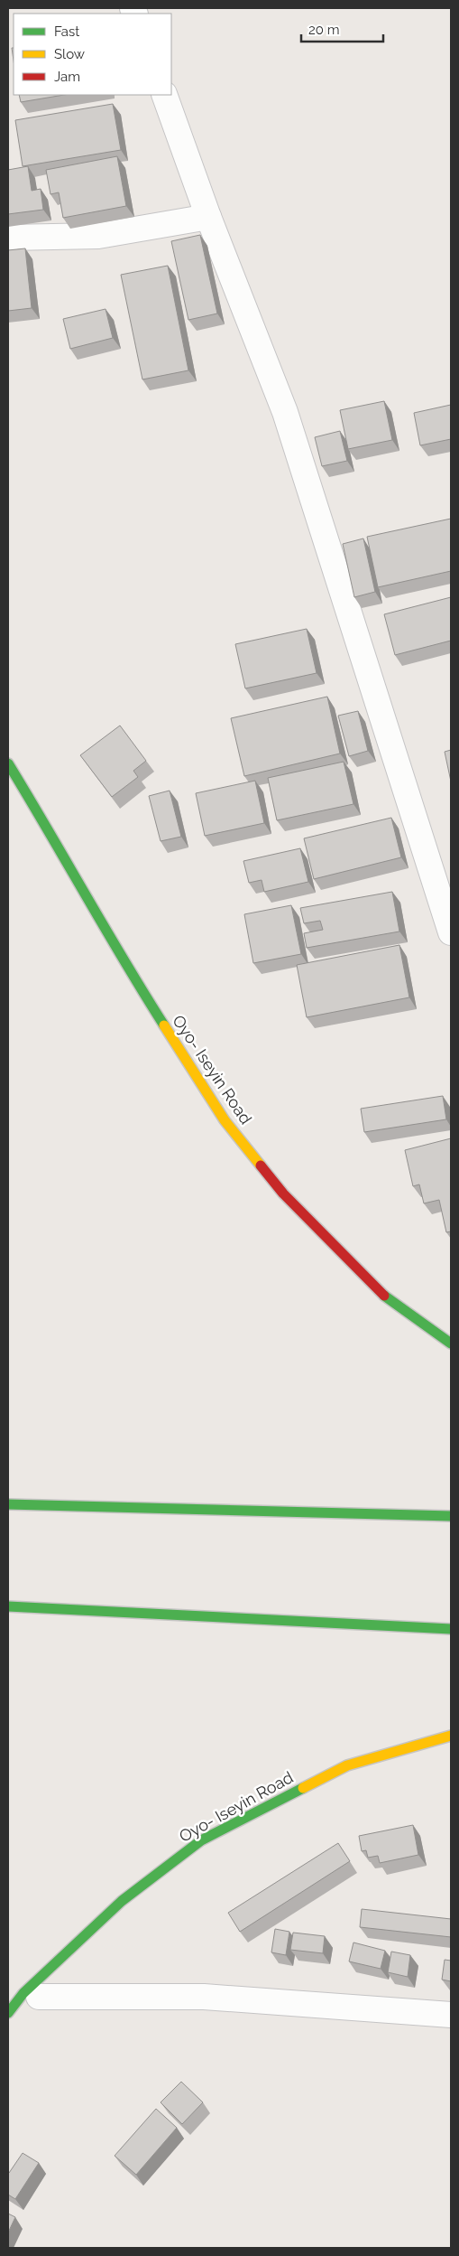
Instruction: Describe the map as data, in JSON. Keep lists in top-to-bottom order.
{
  "streets": {
    "main road": ["Oyo- Iseyin Road"]
  },
  "legend": ["Fast", "Slow", "Jam"],
  "scale_bar": "20 m"
}
